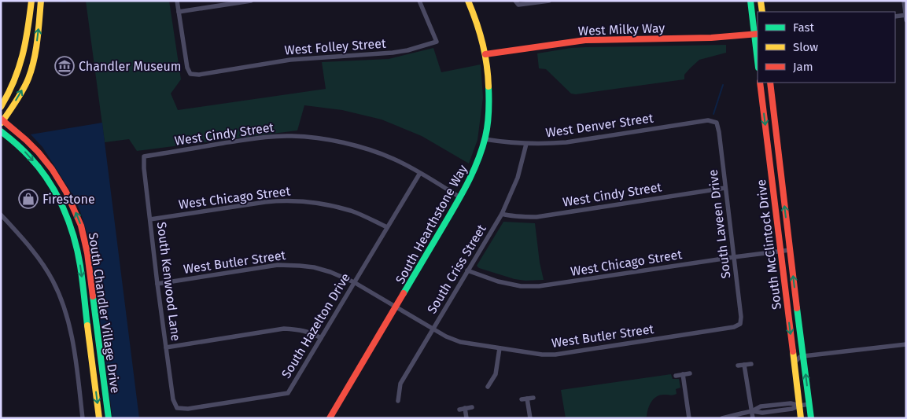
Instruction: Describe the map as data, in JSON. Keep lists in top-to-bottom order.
{
  "streets": {
    "street": [
      "West Milky Way",
      "West Folley Street",
      "West Denver Street",
      "West Cindy Street",
      "West Chicago Street",
      "South Hearthstone Way",
      "South Laveen Drive",
      "South McClintock Drive",
      "West Butler Street",
      "South Criss Street",
      "South Kenwood Lane",
      "South Chandler Village Drive",
      "South Hazelton Drive"
    ]
  },
  "crossings": [
    ["West Milky Way", "South Hearthstone Way"],
    ["West Denver Street", "South Hearthstone Way"],
    ["West Denver Street", "South Laveen Drive"],
    ["West Denver Street", "South Criss Street"],
    ["West Cindy Street", "South Hearthstone Way"],
    ["West Cindy Street", "South Laveen Drive"],
    ["West Cindy Street", "South Criss Street"],
    ["West Cindy Street", "South Kenwood Lane"],
    ["West Cindy Street", "South Hazelton Drive"],
    ["West Chicago Street", "South Laveen Drive"],
    ["West Chicago Street", "South McClintock Drive"],
    ["West Chicago Street", "South Criss Street"],
    ["West Chicago Street", "South Kenwood Lane"],
    ["West Chicago Street", "South Hazelton Drive"],
    ["South Hearthstone Way", "West Butler Street"],
    ["South Laveen Drive", "West Butler Street"],
    ["West Butler Street", "South Criss Street"],
    ["West Butler Street", "South Kenwood Lane"],
    ["West Butler Street", "South Hazelton Drive"],
    ["South Kenwood Lane", "South Hazelton Drive"]
  ],
  "places": {
    "museum": ["Chandler Museum"],
    "shop": ["Firestone"]
  },
  "legend": ["Fast", "Slow", "Jam"]
}
